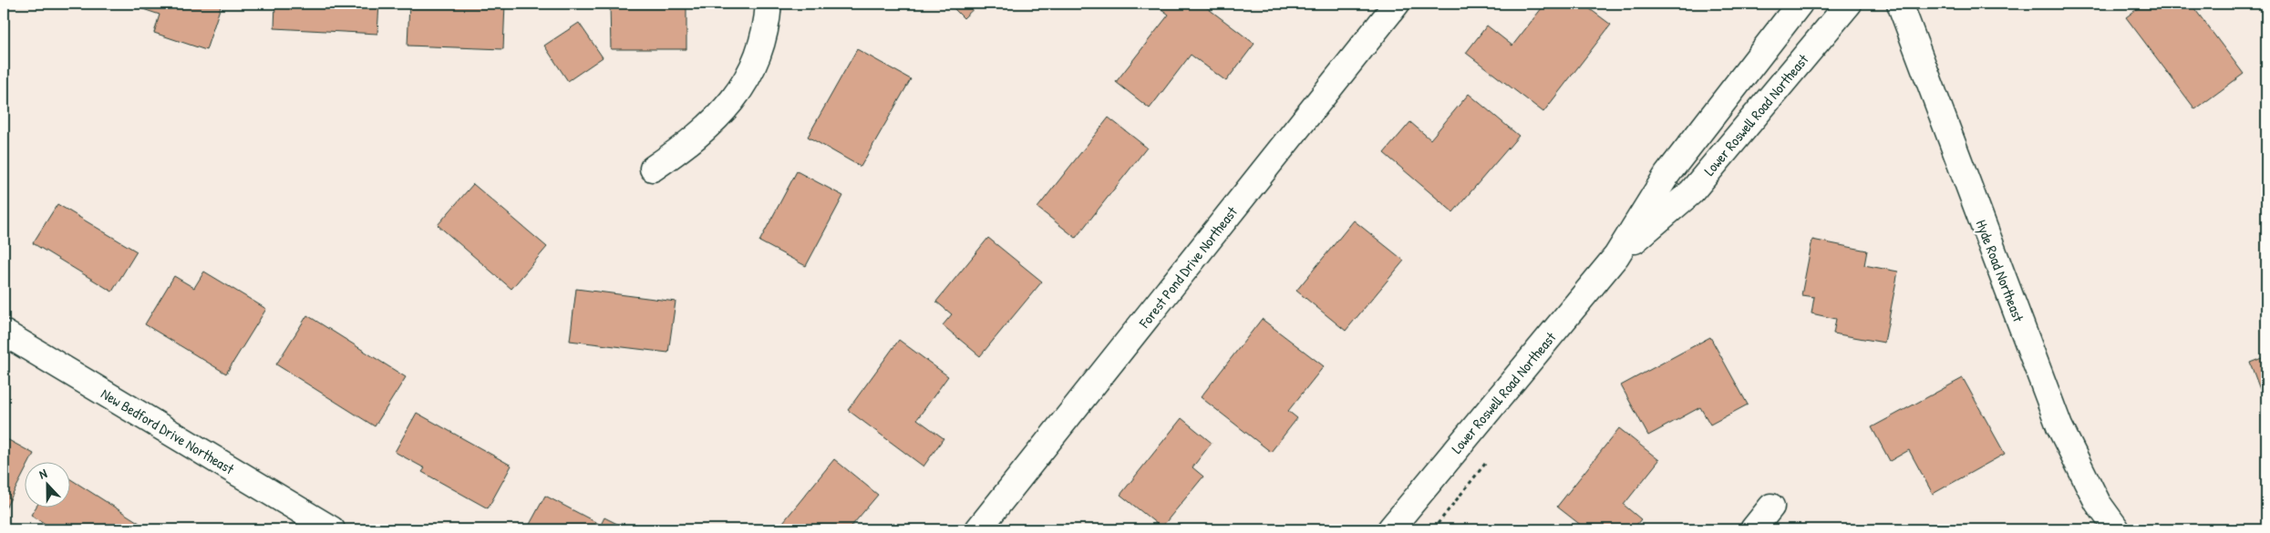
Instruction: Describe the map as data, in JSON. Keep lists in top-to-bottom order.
{
  "streets": {
    "street": [
      "Lower Roswell Road Northeast",
      "Forest Pond Drive Northeast",
      "Hyde Road Northeast",
      "New Bedford Drive Northeast"
    ]
  },
  "north": "top"
}
